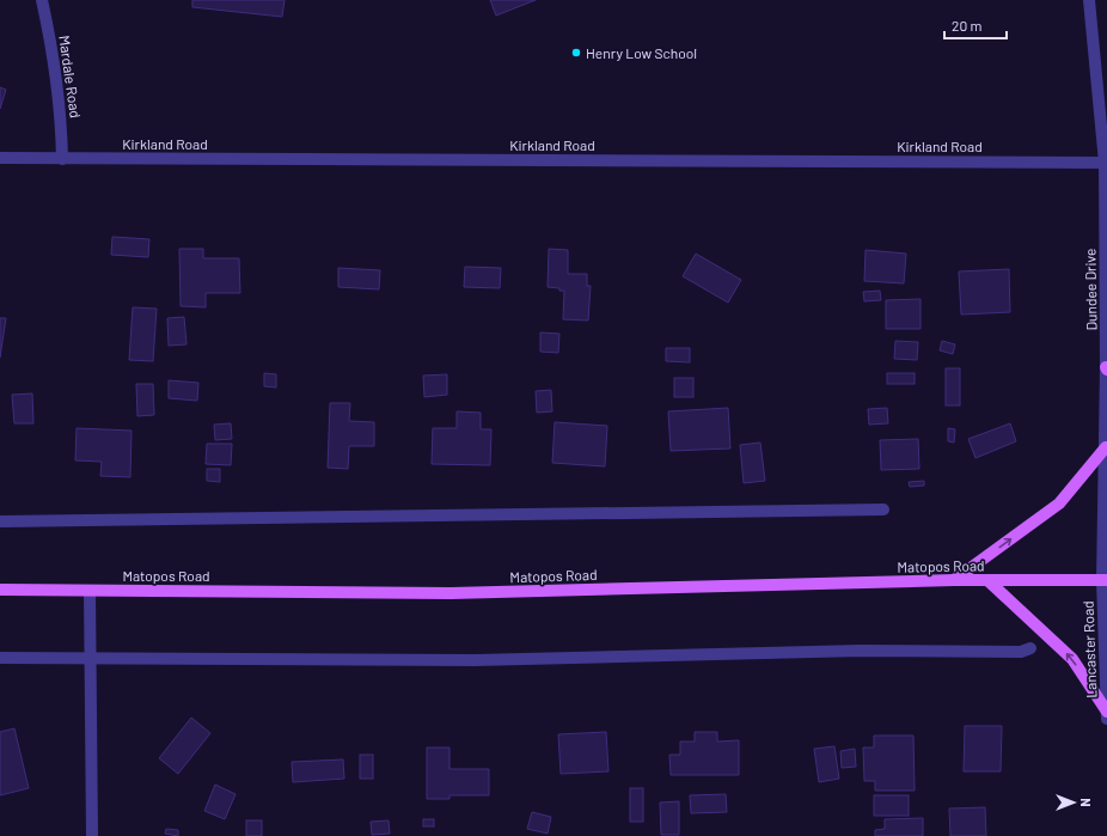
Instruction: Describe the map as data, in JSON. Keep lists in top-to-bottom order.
{
  "streets": {
    "main road": ["Matopos Road"],
    "street": [
      "Mardale Road",
      "Kirkland Road",
      "Dundee Drive",
      "Lancaster Road"
    ]
  },
  "crossings": [
    ["Mardale Road", "Kirkland Road"],
    ["Kirkland Road", "Dundee Drive"],
    ["Dundee Drive", "Matopos Road"],
    ["Dundee Drive", "Lancaster Road"],
    ["Matopos Road", "Lancaster Road"]
  ],
  "places": ["Henry Low School"],
  "scale_bar": "20 m",
  "north": "right"
}
